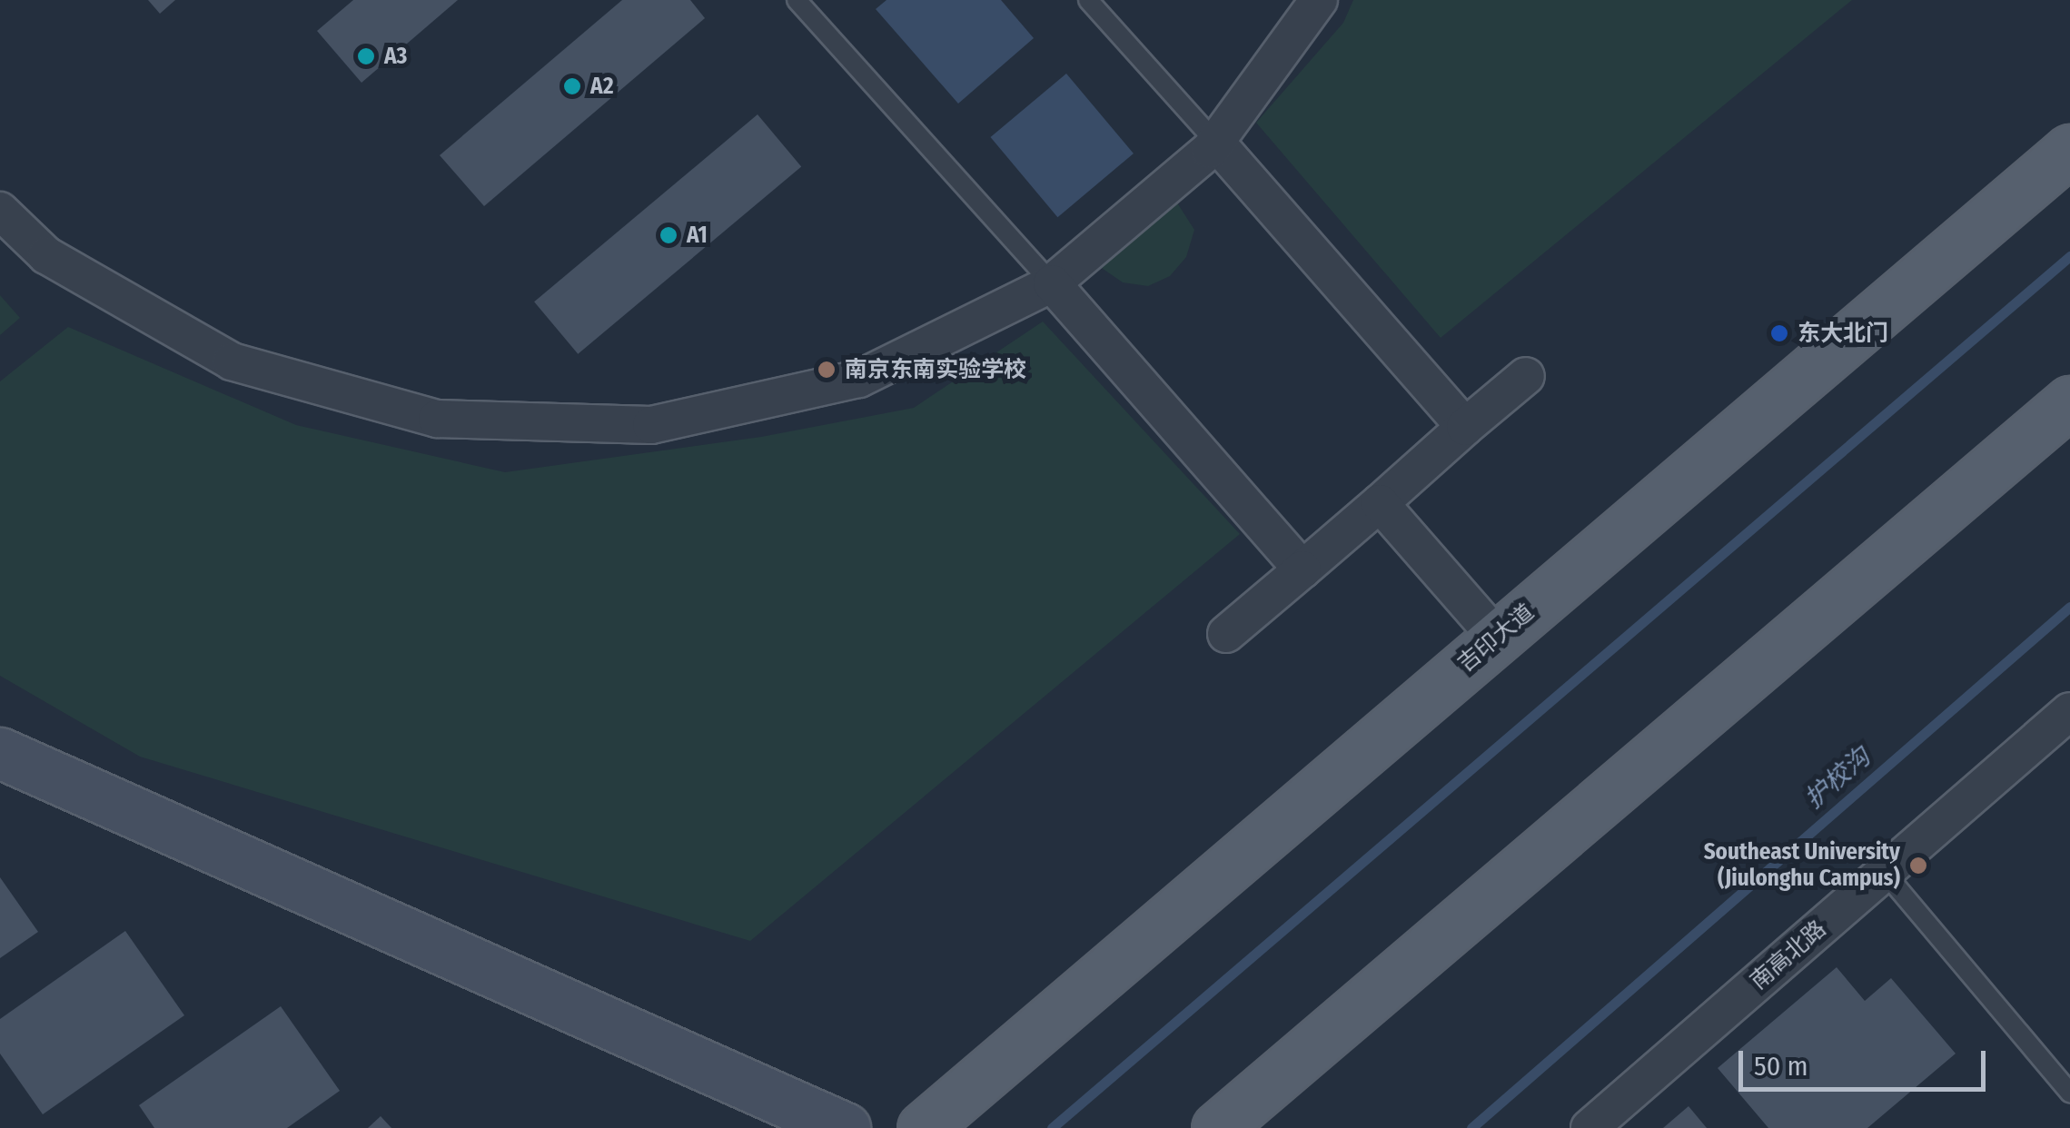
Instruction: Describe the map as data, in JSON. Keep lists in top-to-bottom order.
{
  "streets": {
    "main road": ["吉印大道"],
    "street": ["南高北路"]
  },
  "water": ["护校沟"],
  "places": [
    "A3",
    "A2",
    "A1",
    "东大北门",
    "南京东南实验学校",
    "Southeast University (Jiulonghu Campus)"
  ],
  "scale_bar": "50 m"
}
